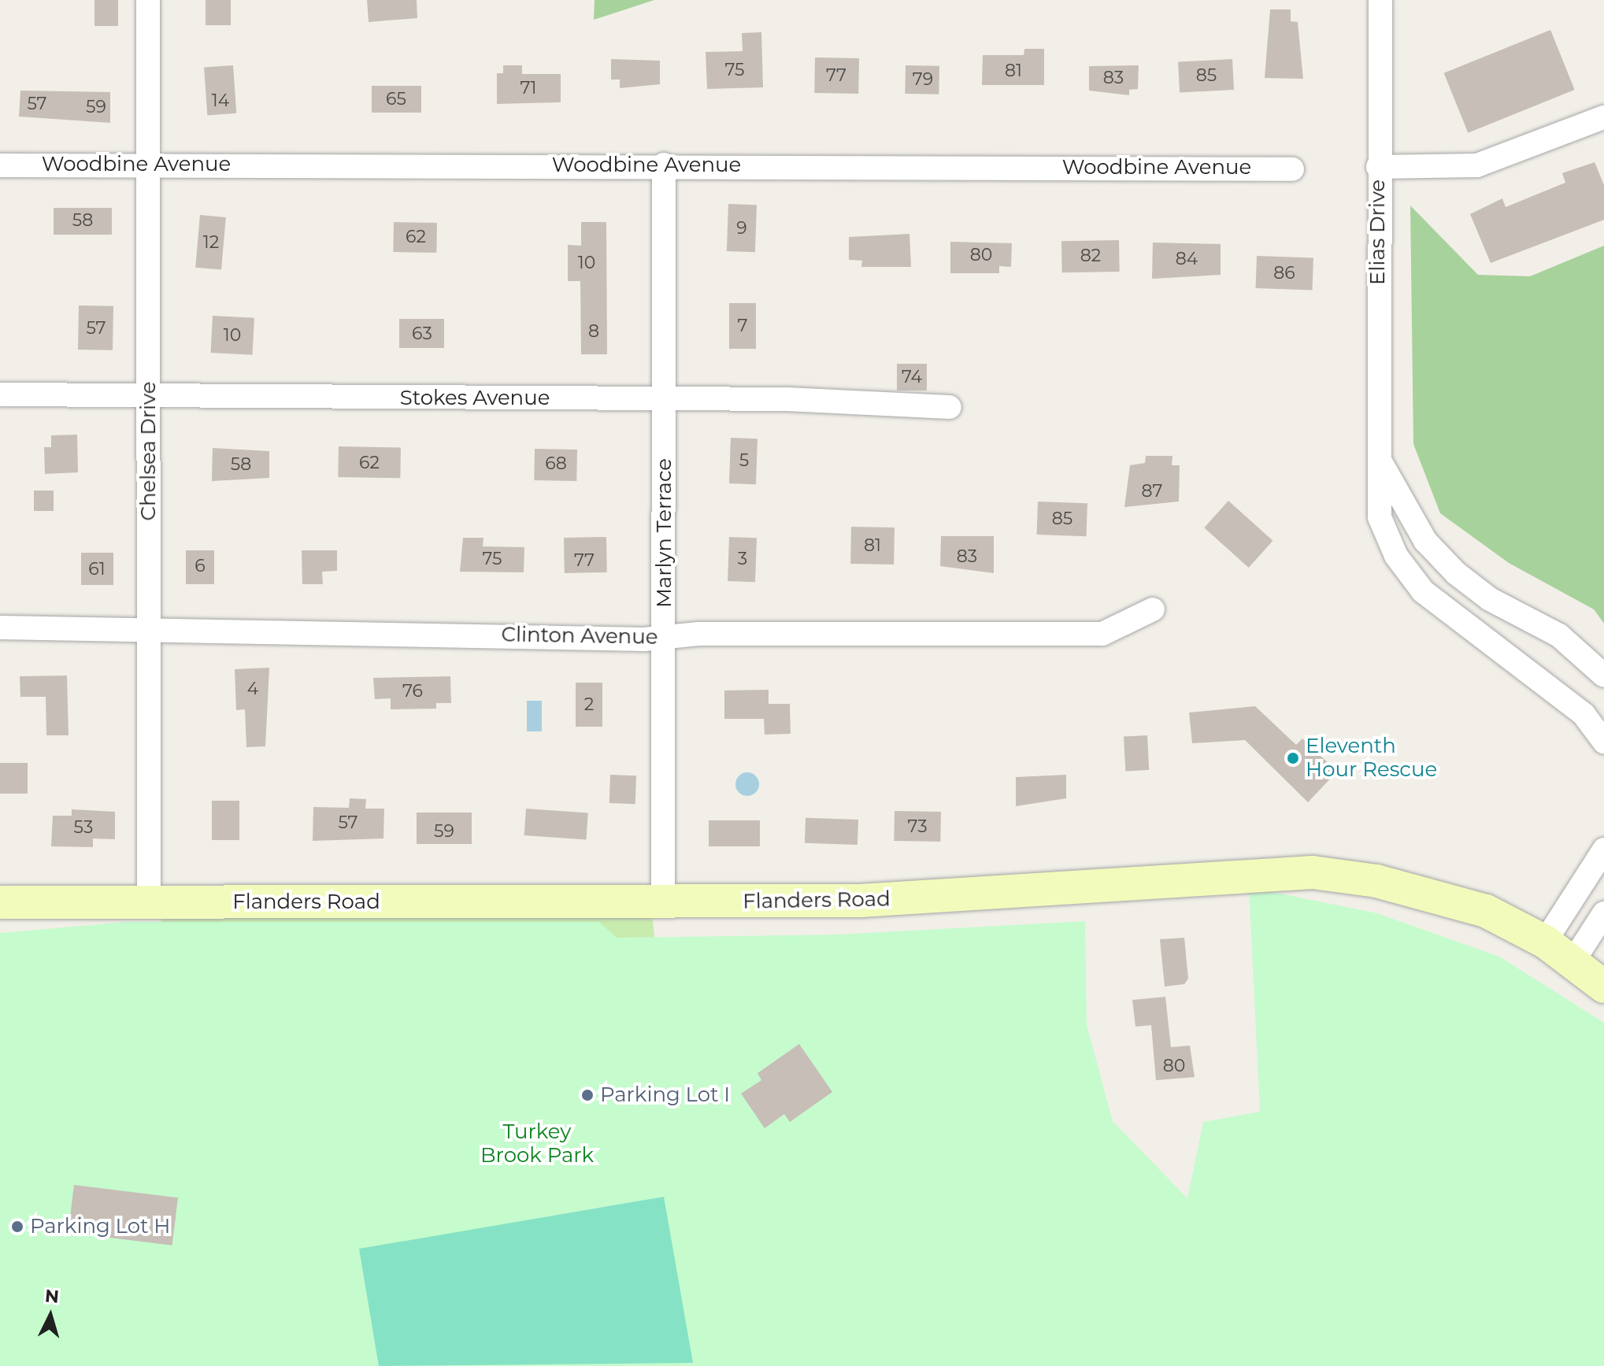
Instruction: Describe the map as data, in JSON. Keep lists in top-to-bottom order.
{
  "streets": {
    "main road": ["Flanders Road"],
    "street": [
      "Woodbine Avenue",
      "Elias Drive",
      "Stokes Avenue",
      "Chelsea Drive",
      "Marlyn Terrace",
      "Clinton Avenue"
    ]
  },
  "crossings": [
    ["Woodbine Avenue", "Chelsea Drive"],
    ["Woodbine Avenue", "Marlyn Terrace"],
    ["Stokes Avenue", "Chelsea Drive"],
    ["Stokes Avenue", "Marlyn Terrace"],
    ["Chelsea Drive", "Clinton Avenue"],
    ["Chelsea Drive", "Flanders Road"],
    ["Marlyn Terrace", "Clinton Avenue"],
    ["Marlyn Terrace", "Flanders Road"]
  ],
  "parks": ["Turkey Brook Park"],
  "places": ["Eleventh Hour Rescue", "Parking Lot I", "Parking Lot H"],
  "house_numbers": [
    "75",
    "81",
    "77",
    "85",
    "83",
    "79",
    "71",
    "65",
    "14",
    "57",
    "59",
    "58",
    "9",
    "62",
    "12",
    "80",
    "82",
    "84",
    "10",
    "86",
    "7",
    "57",
    "8",
    "63",
    "10",
    "74",
    "5",
    "62",
    "68",
    "58",
    "87",
    "85",
    "81",
    "83",
    "75",
    "3",
    "77",
    "6",
    "61",
    "4",
    "76",
    "2",
    "57",
    "73",
    "53",
    "59",
    "80"
  ],
  "north": "top"
}
